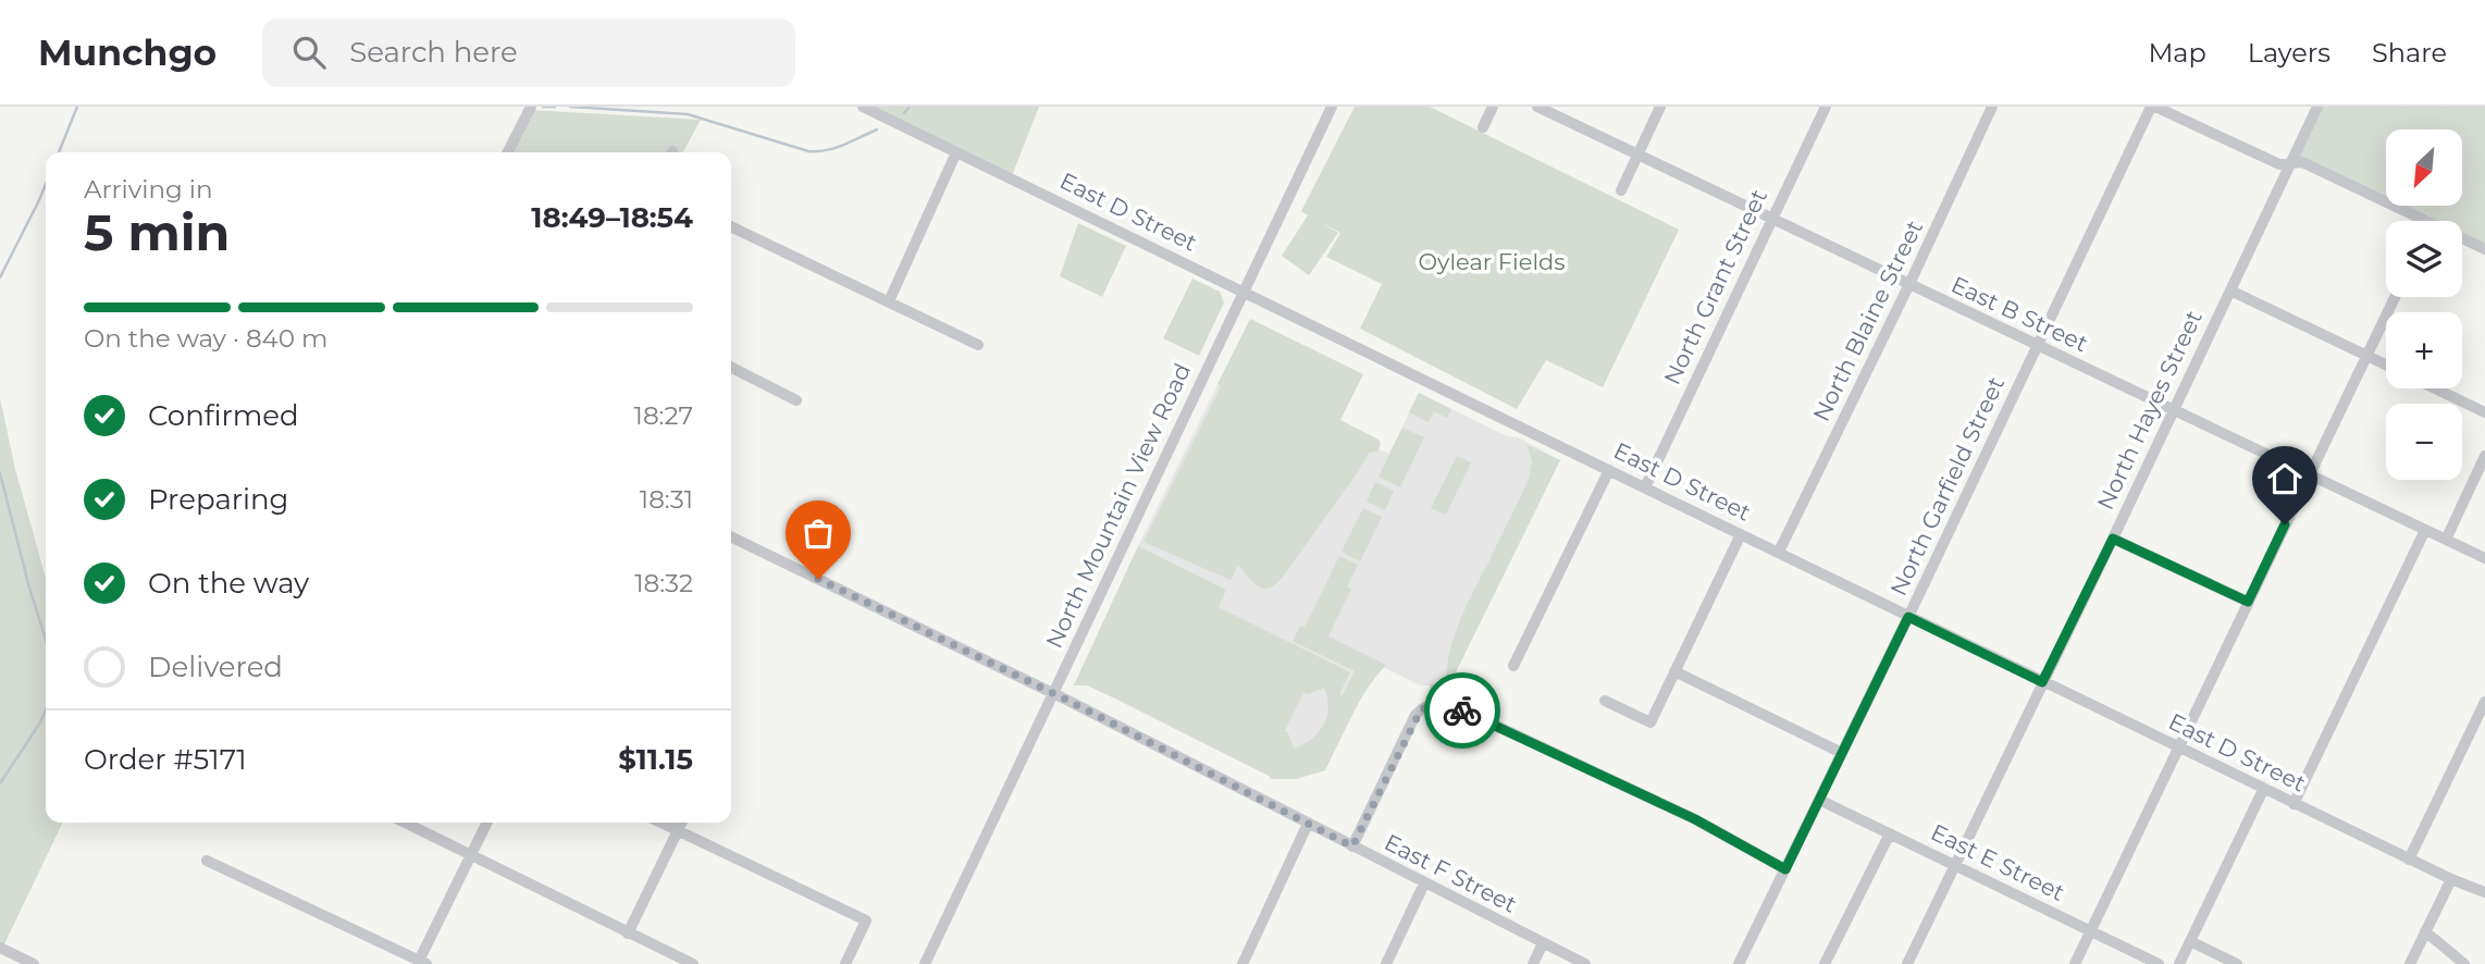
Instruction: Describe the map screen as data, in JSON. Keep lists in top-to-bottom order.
{
  "streets": {
    "street": [
      "East D Street",
      "North Grant Street",
      "East B Street",
      "North Blaine Street",
      "North Hayes Street",
      "North Garfield Street",
      "North Mountain View Road",
      "East E Street",
      "East F Street"
    ]
  },
  "crossings": [
    ["East D Street", "North Grant Street"],
    ["East D Street", "North Blaine Street"],
    ["East D Street", "North Hayes Street"],
    ["East D Street", "North Garfield Street"],
    ["East D Street", "North Mountain View Road"],
    ["North Grant Street", "East B Street"],
    ["East B Street", "North Blaine Street"],
    ["East B Street", "North Hayes Street"],
    ["East B Street", "North Garfield Street"],
    ["North Hayes Street", "East E Street"],
    ["North Garfield Street", "East E Street"],
    ["North Mountain View Road", "East F Street"]
  ],
  "parks": ["Oylear Fields"],
  "north": "bottom left",
  "page": {
    "header": "Munchgo",
    "search": "Search here",
    "nav": ["Map", "Layers", "Share"],
    "map_buttons": ["+", "−"],
    "heading": ["5 min", "Arriving in", "18:49–18:54"],
    "panel": ["Order #5171", "$11.15"],
    "bar": "On the way · 840 m",
    "list": [
      ["Confirmed", "18:27"],
      ["Preparing", "18:31"],
      ["On the way", "18:32"],
      "Delivered"
    ]
  }
}
